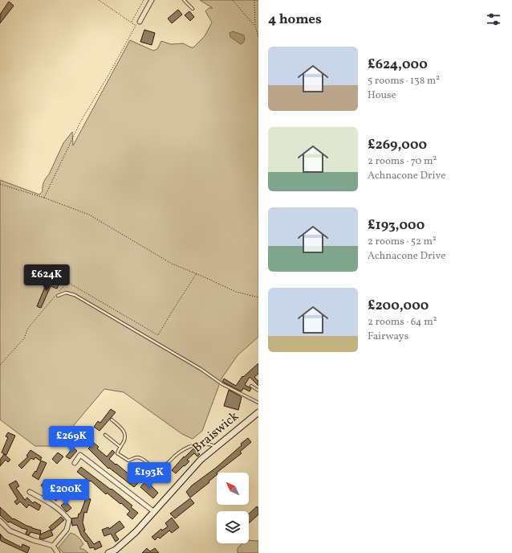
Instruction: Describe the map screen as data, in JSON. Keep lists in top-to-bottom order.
{
  "streets": {
    "main road": ["Braiswick"]
  },
  "north": "top left",
  "page": {
    "heading": "4 homes",
    "list": [
      {
        "name": "£624,000",
        "note": "5 rooms · 138 m² · House"
      },
      {
        "name": "£269,000",
        "note": "2 rooms · 70 m² · Achnacone Drive"
      },
      {
        "name": "£193,000",
        "note": "2 rooms · 52 m² · Achnacone Drive"
      },
      {
        "name": "£200,000",
        "note": "2 rooms · 64 m² · Fairways"
      }
    ],
    "price": [
      "£624K",
      "£269K",
      "£193K",
      "£200K"
    ]
  }
}
